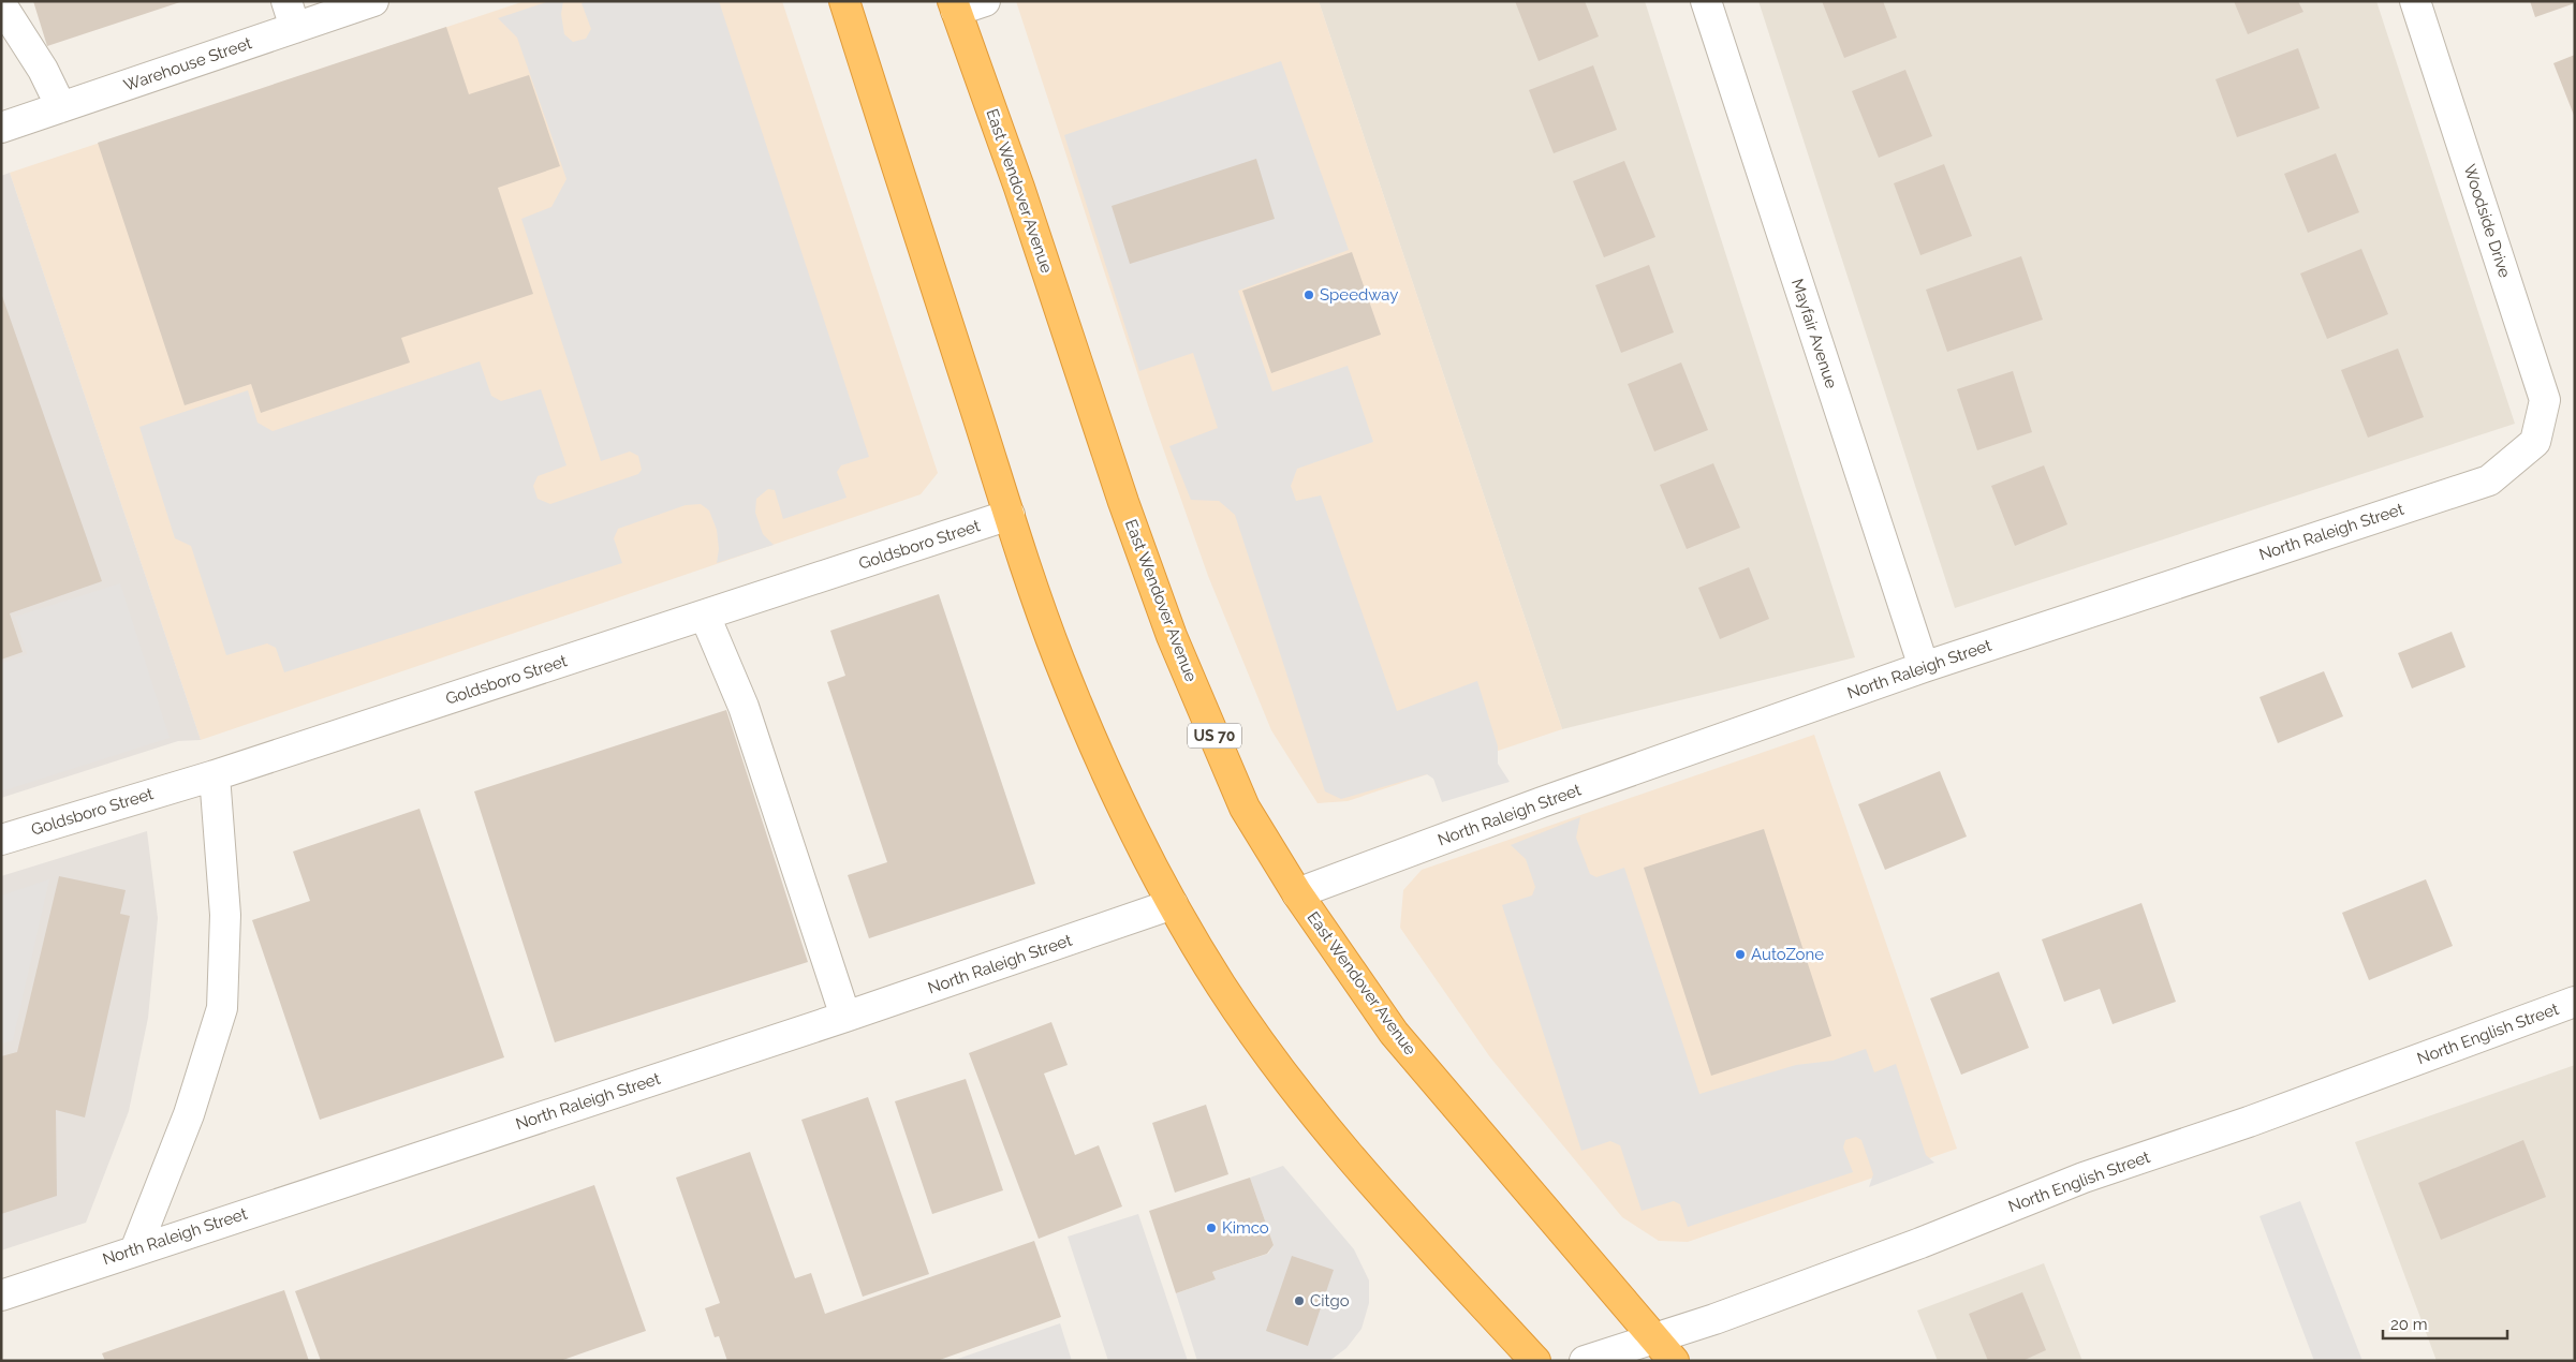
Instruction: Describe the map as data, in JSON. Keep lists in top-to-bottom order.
{
  "streets": {
    "highway": ["East Wendover Avenue", "US 70"],
    "street": [
      "Warehouse Street",
      "Woodside Drive",
      "Mayfair Avenue",
      "North Raleigh Street",
      "Goldsboro Street",
      "North English Street"
    ]
  },
  "crossings": [
    ["East Wendover Avenue", "North Raleigh Street"],
    ["East Wendover Avenue", "North English Street"],
    ["Woodside Drive", "North Raleigh Street"],
    ["Mayfair Avenue", "North Raleigh Street"]
  ],
  "places": [
    "Speedway",
    "AutoZone",
    "Kimco",
    "Citgo"
  ],
  "scale_bar": "20 m"
}
